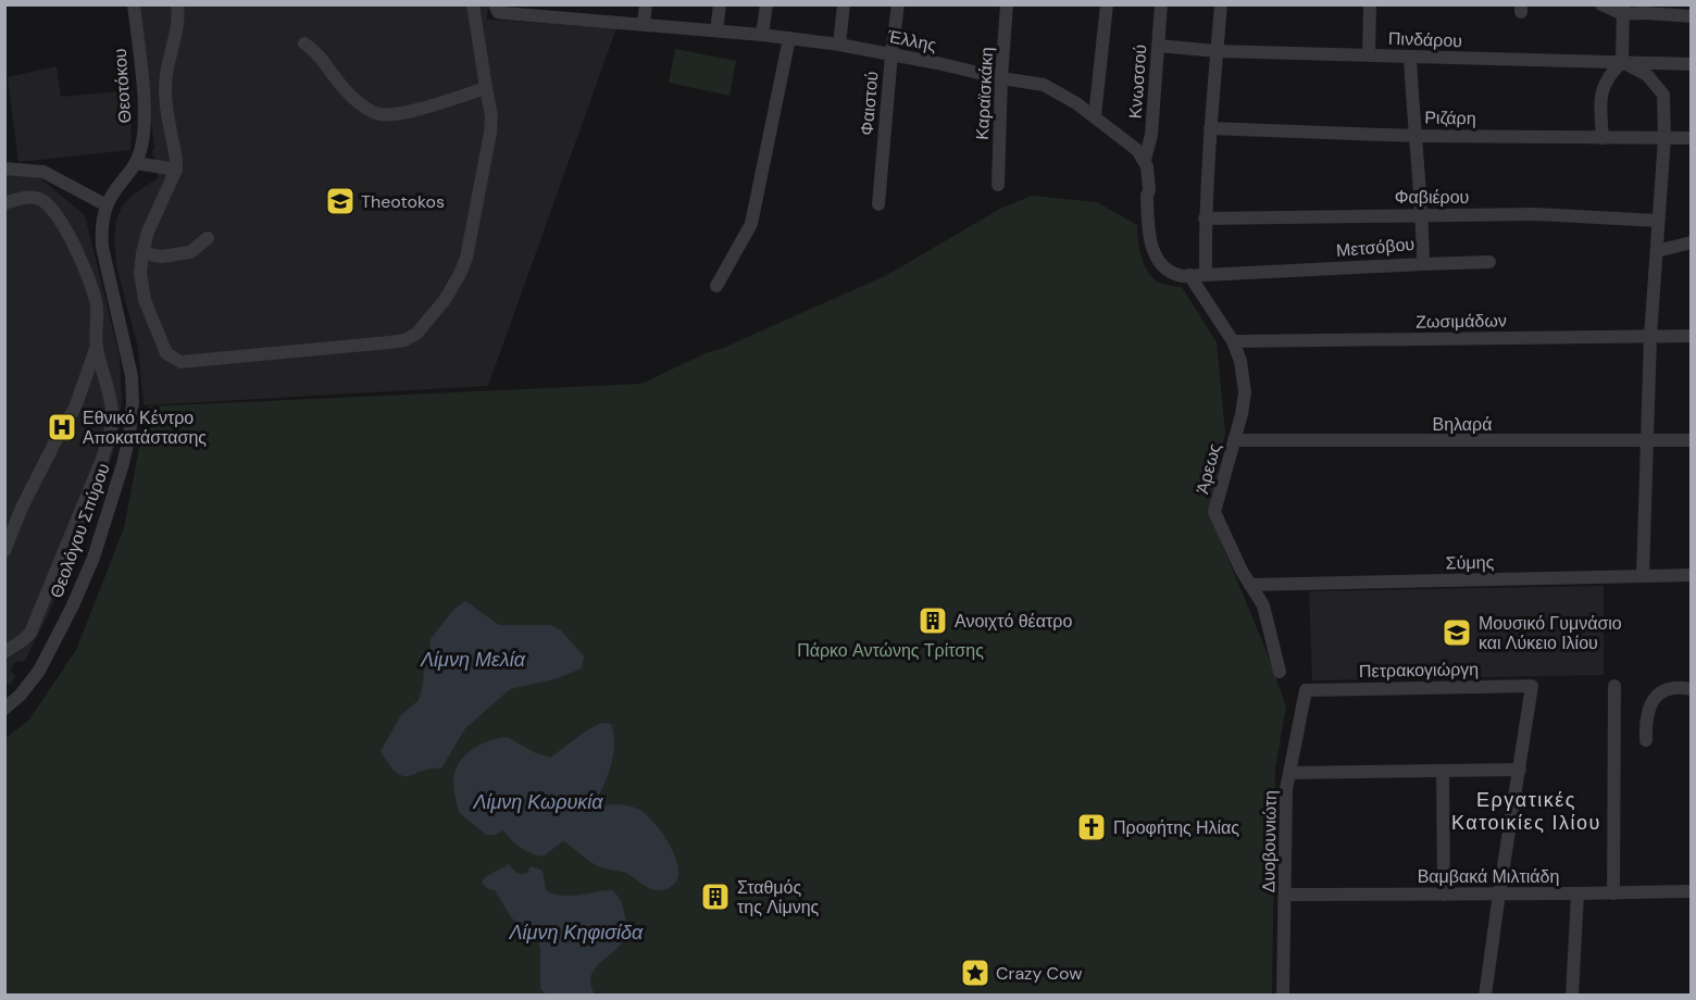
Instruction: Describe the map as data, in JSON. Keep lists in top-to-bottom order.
{
  "streets": {
    "street": [
      "Πινδάρου",
      "Έλλης",
      "Κνωσσού",
      "Θεοτόκου",
      "Καραϊσκάκη",
      "Φαιστού",
      "Ριζάρη",
      "Φαβιέρου",
      "Μετσόβου",
      "Ζωσιμάδων",
      "Βηλαρά",
      "Άρεως",
      "Θεολόγου Σπύρου",
      "Σύμης",
      "Πετρακογιώργη",
      "Δυοβουνιώτη",
      "Βαμβακά Μιλτιάδη"
    ]
  },
  "crossings": [
    ["Πινδάρου", "Κνωσσού"],
    ["Πινδάρου", "Μετσόβου"],
    ["Έλλης", "Κνωσσού"],
    ["Έλλης", "Καραϊσκάκη"],
    ["Έλλης", "Φαιστού"],
    ["Θεοτόκου", "Θεολόγου Σπύρου"],
    ["Ριζάρη", "Μετσόβου"],
    ["Φαβιέρου", "Μετσόβου"],
    ["Ζωσιμάδων", "Άρεως"],
    ["Βηλαρά", "Άρεως"],
    ["Άρεως", "Σύμης"],
    ["Πετρακογιώργη", "Δυοβουνιώτη"],
    ["Δυοβουνιώτη", "Βαμβακά Μιλτιάδη"]
  ],
  "districts": ["Εργατικές Κατοικίες Ιλίου"],
  "water": ["Λίμνη Μελία", "Λίμνη Κωρυκία", "Λίμνη Κηφισίδα"],
  "parks": ["Πάρκο Αντώνης Τρίτσης"],
  "places": {
    "school or university": ["Theotokos", "Μουσικό Γυμνάσιο και Λύκειο Ιλίου"],
    "hospital": ["Εθνικό Κέντρο Αποκατάστασης"],
    "building": ["Ανοιχτό θέατρο", "Σταθμός της Λίμνης"],
    "church": ["Προφήτης Ηλίας"],
    "place": ["Crazy Cow"]
  }
}
